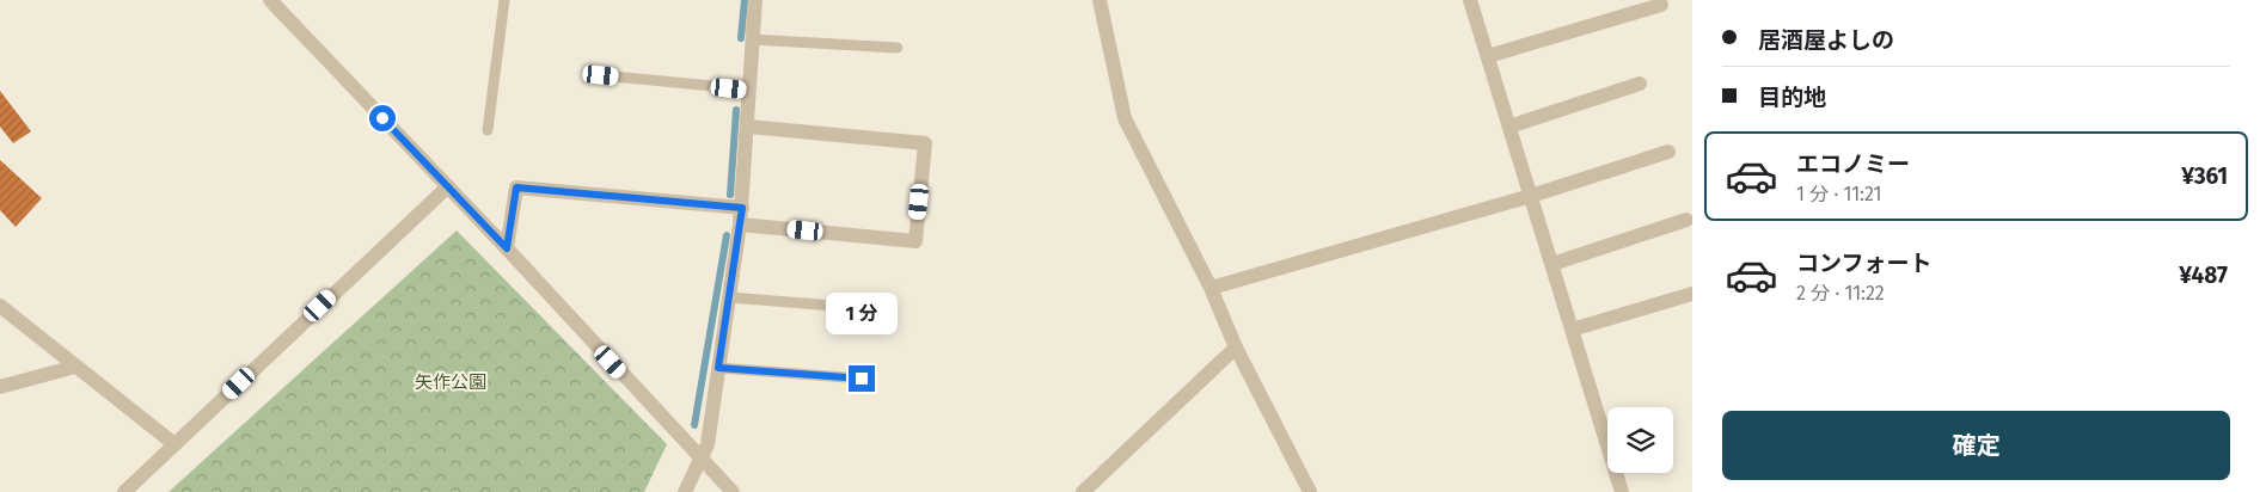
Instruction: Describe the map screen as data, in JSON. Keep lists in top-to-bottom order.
{
  "parks": ["矢作公園"],
  "page": {
    "banner": ["居酒屋よしの", "目的地"],
    "list": [
      {
        "name": "エコノミー",
        "note": "1 分 · 11:21",
        "value": "¥361"
      },
      {
        "name": "コンフォート",
        "note": "2 分 · 11:22",
        "value": "¥487"
      }
    ],
    "bubble": "1 分",
    "buttons": "確定"
  }
}
